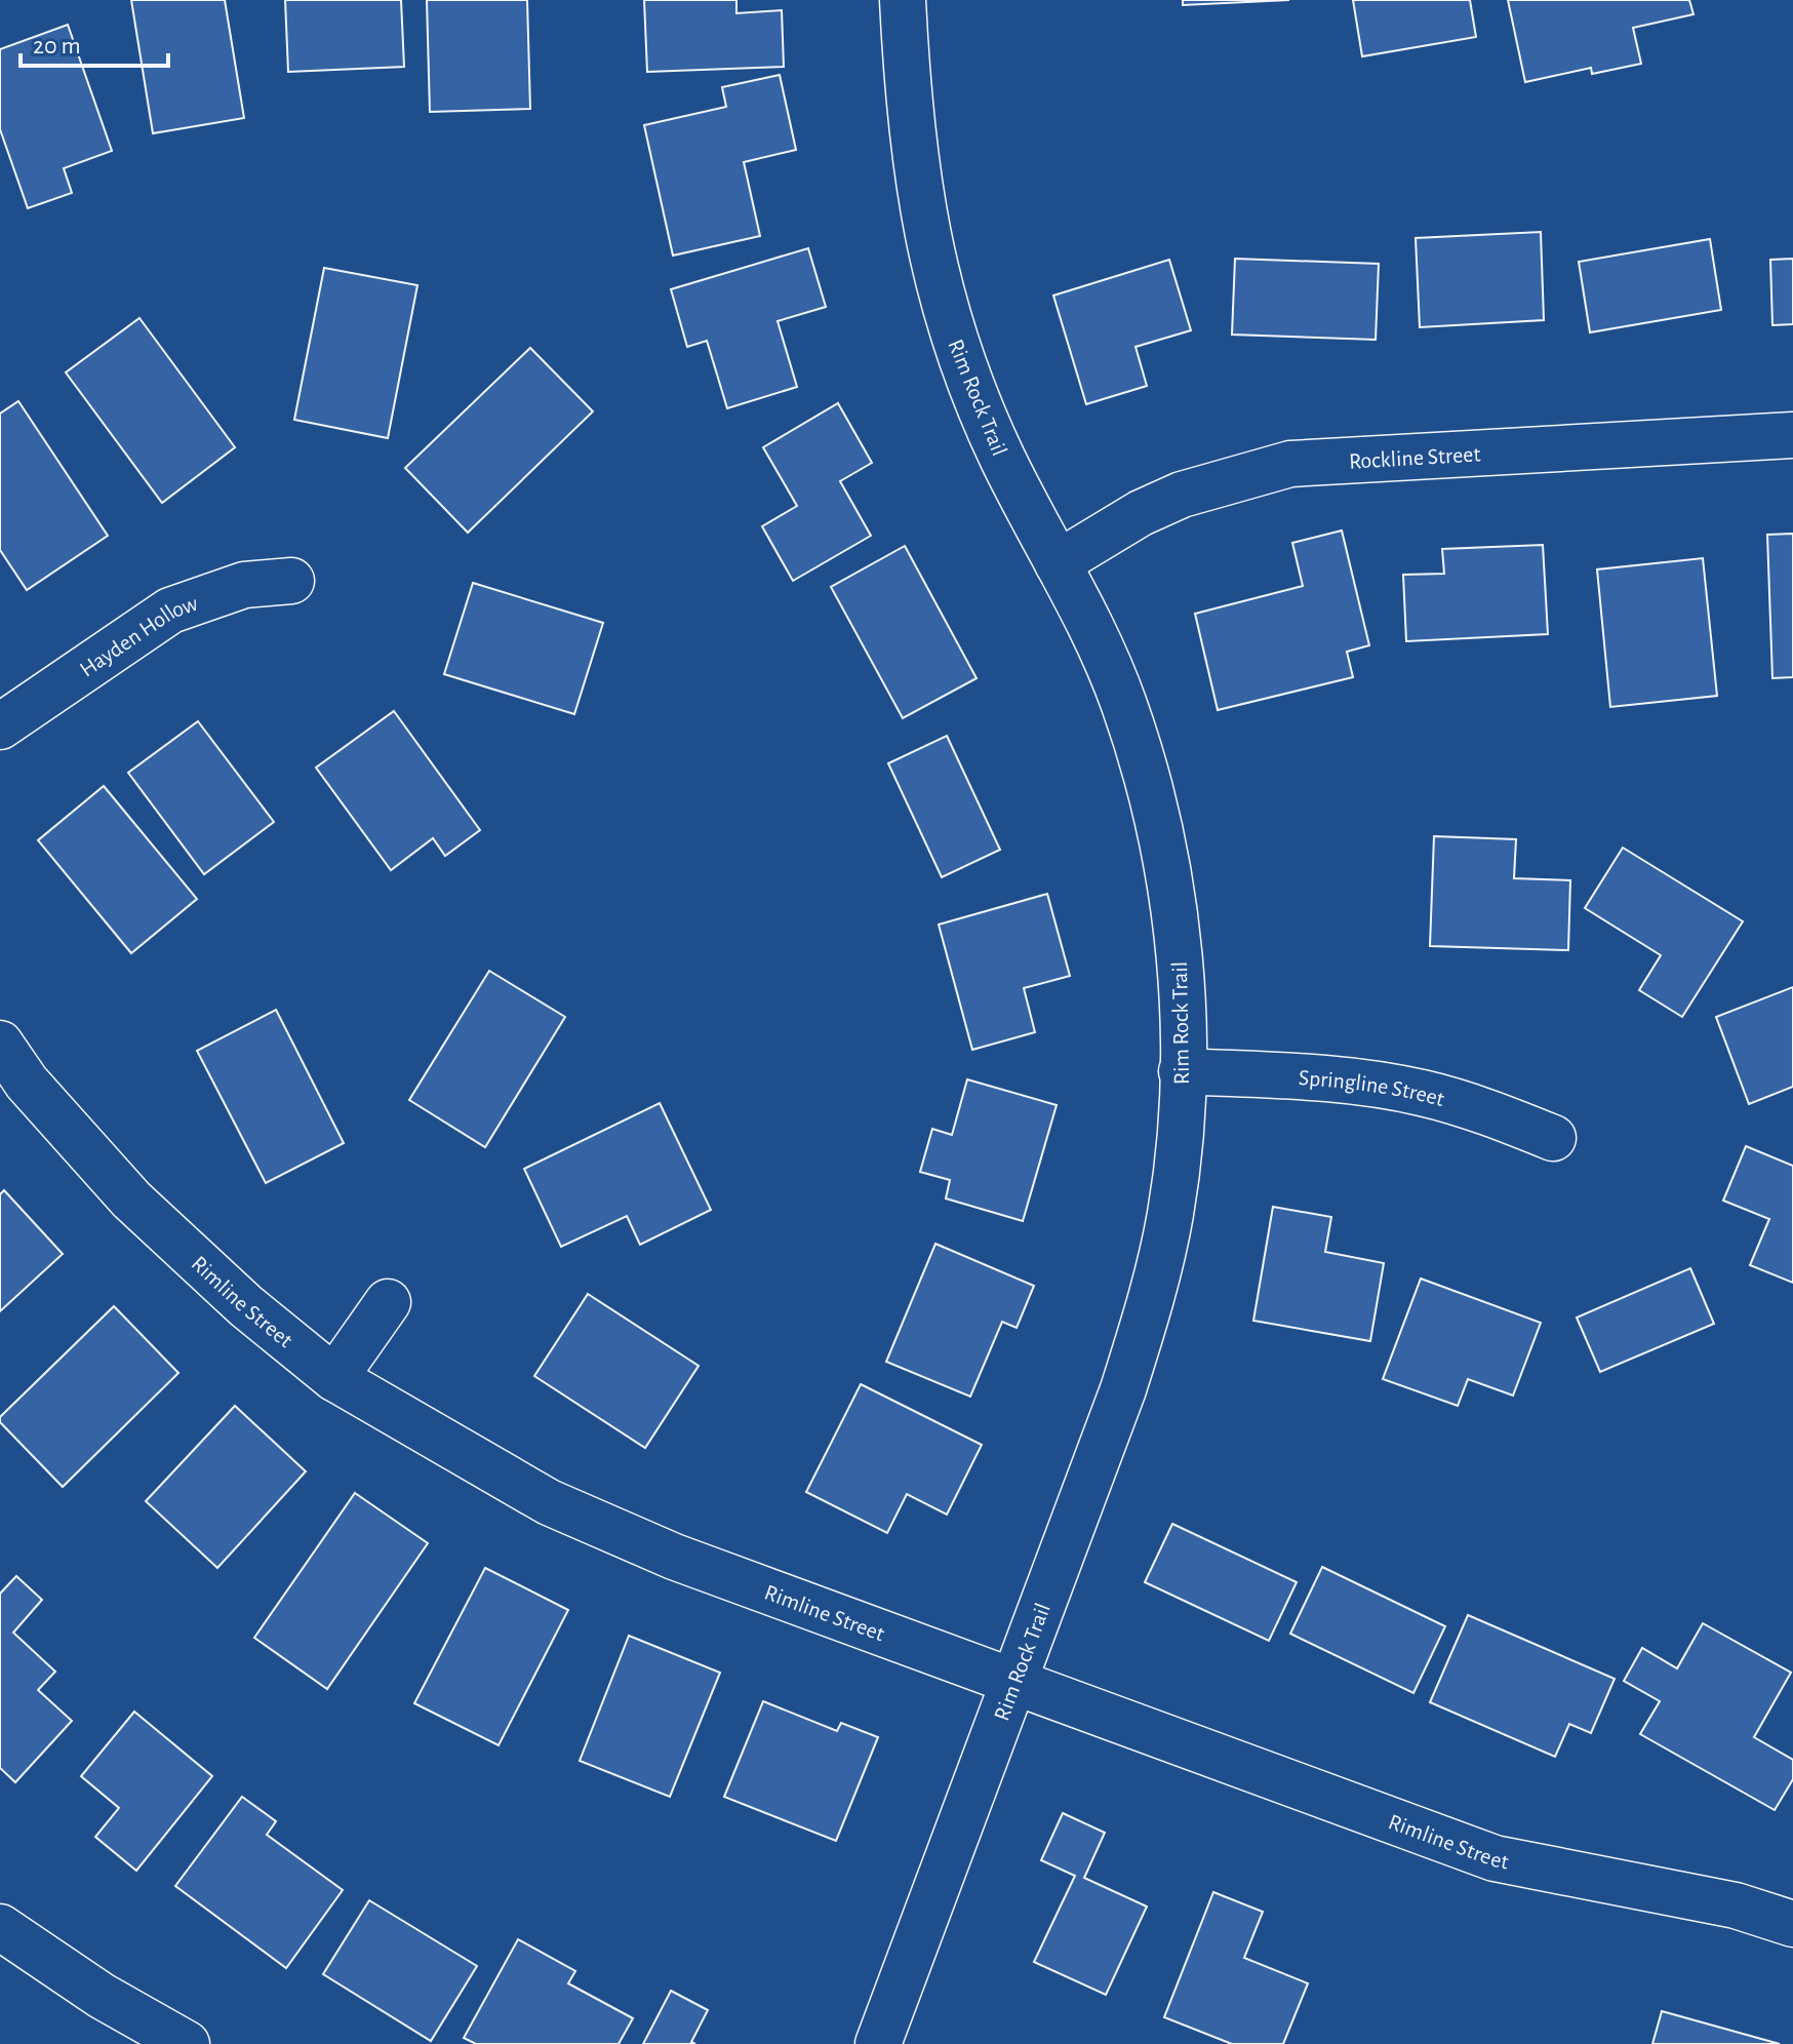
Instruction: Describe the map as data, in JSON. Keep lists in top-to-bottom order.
{
  "streets": {
    "street": [
      "Rim Rock Trail",
      "Rockline Street",
      "Hayden Hollow",
      "Springline Street",
      "Rimline Street"
    ]
  },
  "crossings": [
    ["Rim Rock Trail", "Rockline Street"],
    ["Rim Rock Trail", "Springline Street"],
    ["Rim Rock Trail", "Rimline Street"]
  ],
  "scale_bar": "20 m"
}
